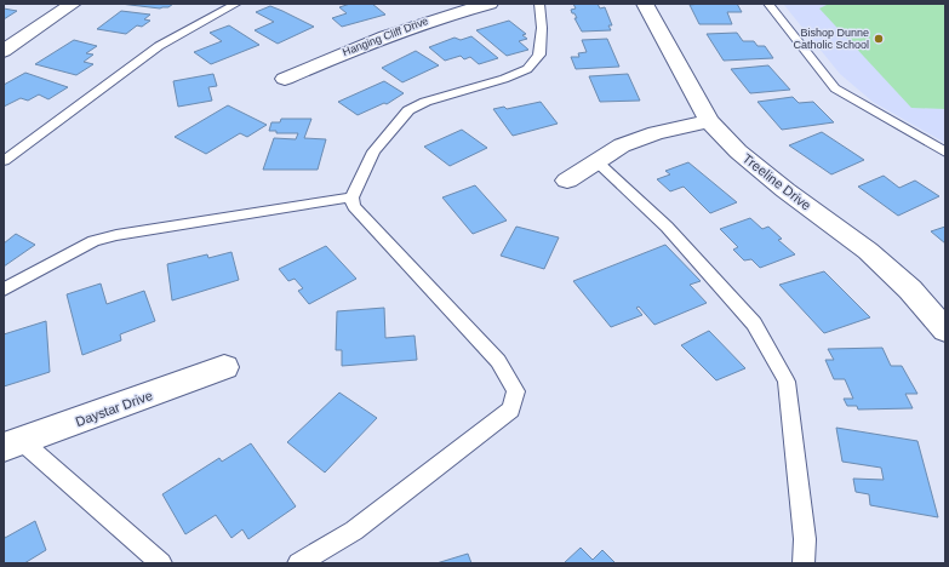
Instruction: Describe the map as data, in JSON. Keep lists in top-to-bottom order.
{
  "streets": {
    "street": ["Hanging Cliff Drive", "Treeline Drive", "Daystar Drive"]
  },
  "places": ["Bishop Dunne Catholic School"]
}
